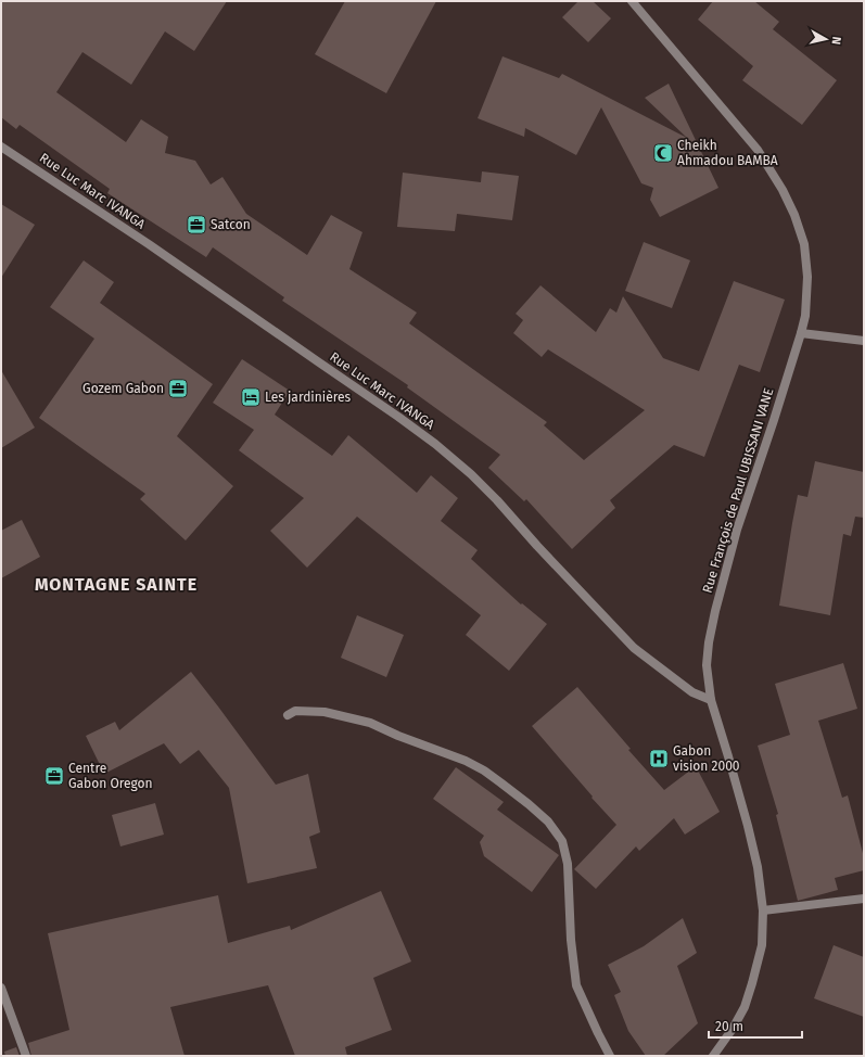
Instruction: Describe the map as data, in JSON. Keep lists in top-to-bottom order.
{
  "streets": {
    "street": ["Rue Luc Marc IVANGA", "Rue François de Paul UBISSANI VANE"]
  },
  "crossings": [
    ["Rue Luc Marc IVANGA", "Rue François de Paul UBISSANI VANE"]
  ],
  "districts": ["MONTAGNE SAINTE"],
  "places": {
    "mosque": ["Cheikh Ahmadou BAMBA"],
    "office": ["Satcon", "Gozem Gabon", "Centre Gabon Oregon"],
    "hotel": ["Les jardinières"],
    "hospital": ["Gabon vision 2000"]
  },
  "scale_bar": "20 m",
  "north": "right"
}
